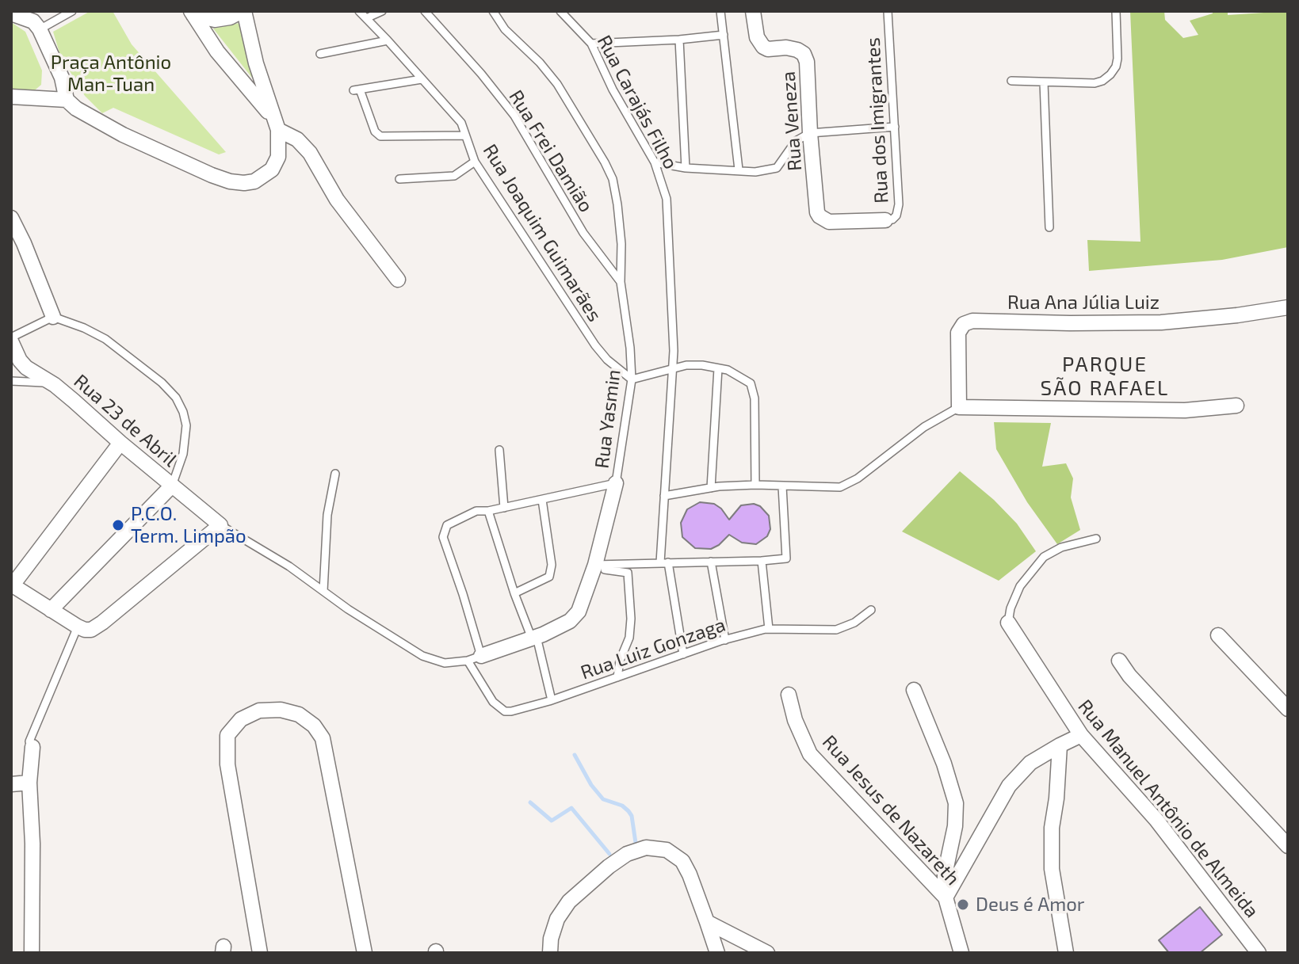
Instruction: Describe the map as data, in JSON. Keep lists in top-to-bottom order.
{
  "streets": {
    "street": [
      "Rua Veneza",
      "Rua Ana Júlia Luiz",
      "Rua 23 de Abril",
      "Rua Manuel Antônio de Almeida",
      "Rua Jesus de Nazareth"
    ],
    "lane": [
      "Rua Carajás Filho",
      "Rua dos Imigrantes",
      "Rua Frei Damião",
      "Rua Joaquim Guimarães",
      "Rua Yasmin",
      "Rua Luiz Gonzaga"
    ]
  },
  "crossings": [
    ["Rua Carajás Filho", "Rua Luiz Gonzaga"],
    ["Rua dos Imigrantes", "Rua Veneza"],
    ["Rua Frei Damião", "Rua Yasmin"],
    ["Rua Joaquim Guimarães", "Rua Yasmin"],
    ["Rua Yasmin", "Rua Luiz Gonzaga"]
  ],
  "districts": ["PARQUE SÃO RAFAEL"],
  "parks": ["Praça Antônio Man-Tuan"],
  "places": ["P.C.O. Term. Limpão", "Deus é Amor"]
}
